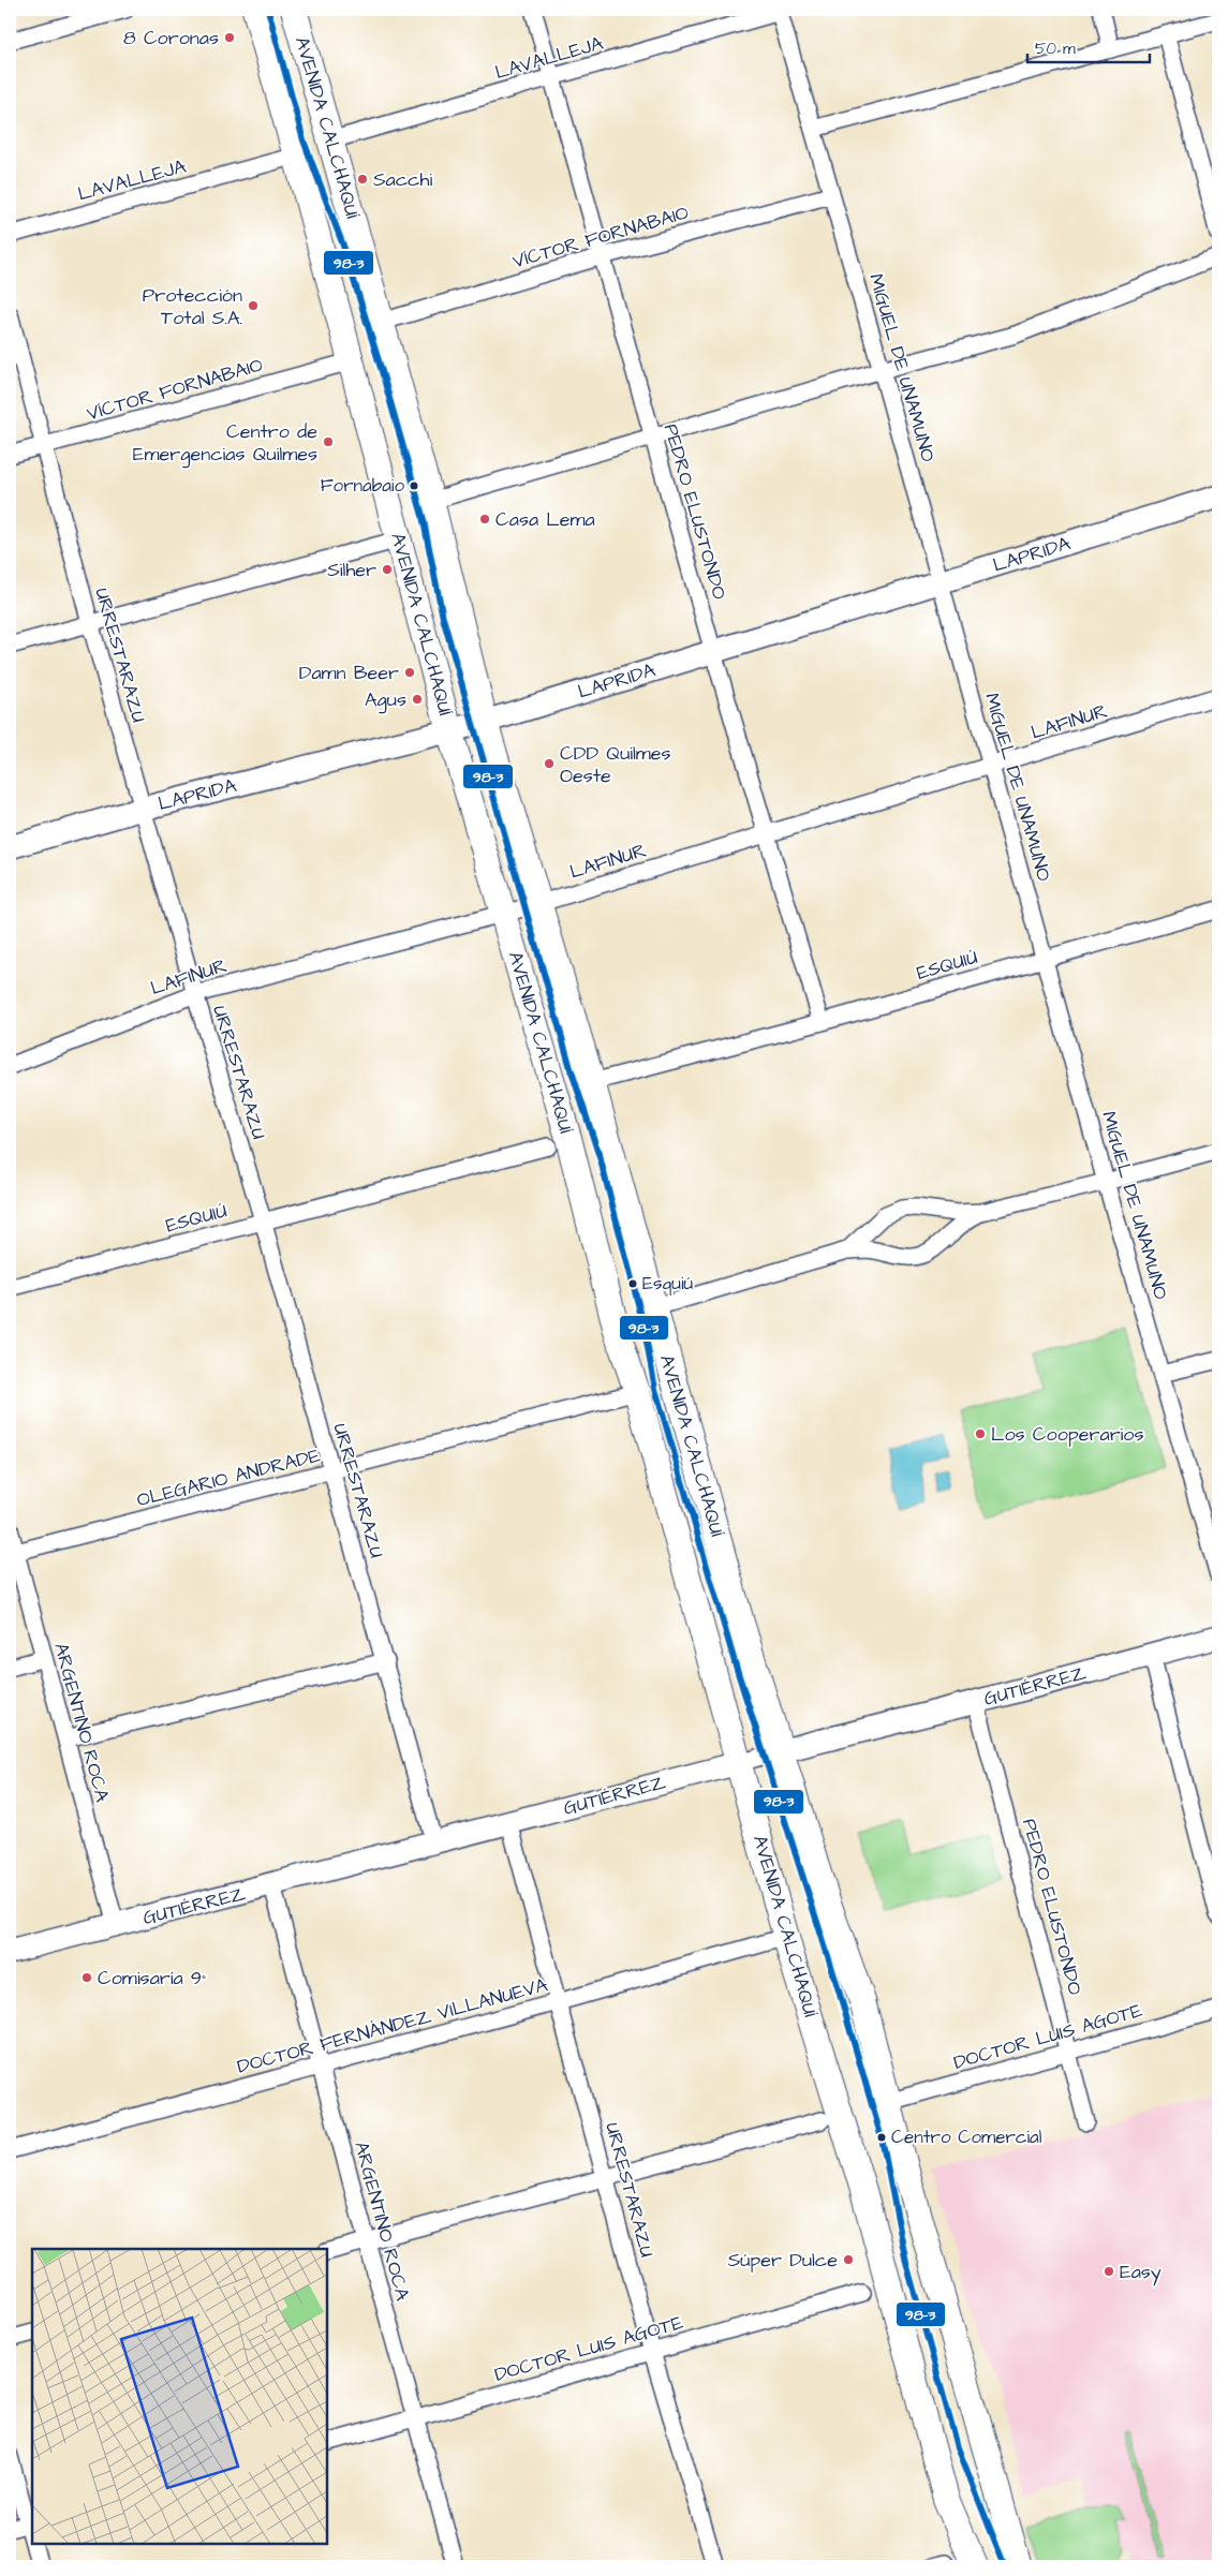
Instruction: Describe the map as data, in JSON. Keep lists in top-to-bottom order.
{
  "streets": {
    "main road": ["AVENIDA CALCHAQUÍ"],
    "street": [
      "LAVALLEJA",
      "VÍCTOR FORNABAIO",
      "MIGUEL DE UNAMUNO",
      "PEDRO ELUSTONDO",
      "LAPRIDA",
      "URRESTARAZU",
      "LAFINUR",
      "ESQUIÚ",
      "OLEGARIO ANDRADE",
      "GUTIÉRREZ",
      "ARGENTINO ROCA",
      "DOCTOR FERNÁNDEZ VILLANUEVA",
      "DOCTOR LUIS AGOTE"
    ]
  },
  "crossings": [
    ["LAVALLEJA", "AVENIDA CALCHAQUÍ"],
    ["LAVALLEJA", "MIGUEL DE UNAMUNO"],
    ["LAVALLEJA", "PEDRO ELUSTONDO"],
    ["AVENIDA CALCHAQUÍ", "VÍCTOR FORNABAIO"],
    ["AVENIDA CALCHAQUÍ", "LAPRIDA"],
    ["AVENIDA CALCHAQUÍ", "LAFINUR"],
    ["AVENIDA CALCHAQUÍ", "ESQUIÚ"],
    ["AVENIDA CALCHAQUÍ", "OLEGARIO ANDRADE"],
    ["AVENIDA CALCHAQUÍ", "GUTIÉRREZ"],
    ["AVENIDA CALCHAQUÍ", "DOCTOR FERNÁNDEZ VILLANUEVA"],
    ["AVENIDA CALCHAQUÍ", "DOCTOR LUIS AGOTE"],
    ["VÍCTOR FORNABAIO", "MIGUEL DE UNAMUNO"],
    ["VÍCTOR FORNABAIO", "PEDRO ELUSTONDO"],
    ["VÍCTOR FORNABAIO", "URRESTARAZU"],
    ["MIGUEL DE UNAMUNO", "LAPRIDA"],
    ["MIGUEL DE UNAMUNO", "LAFINUR"],
    ["MIGUEL DE UNAMUNO", "ESQUIÚ"],
    ["PEDRO ELUSTONDO", "LAPRIDA"],
    ["PEDRO ELUSTONDO", "LAFINUR"],
    ["PEDRO ELUSTONDO", "ESQUIÚ"],
    ["PEDRO ELUSTONDO", "GUTIÉRREZ"],
    ["PEDRO ELUSTONDO", "DOCTOR LUIS AGOTE"],
    ["LAPRIDA", "URRESTARAZU"],
    ["URRESTARAZU", "LAFINUR"],
    ["URRESTARAZU", "ESQUIÚ"],
    ["URRESTARAZU", "OLEGARIO ANDRADE"],
    ["URRESTARAZU", "GUTIÉRREZ"],
    ["URRESTARAZU", "DOCTOR FERNÁNDEZ VILLANUEVA"],
    ["URRESTARAZU", "DOCTOR LUIS AGOTE"],
    ["OLEGARIO ANDRADE", "ARGENTINO ROCA"],
    ["GUTIÉRREZ", "ARGENTINO ROCA"],
    ["ARGENTINO ROCA", "DOCTOR FERNÁNDEZ VILLANUEVA"],
    ["ARGENTINO ROCA", "DOCTOR LUIS AGOTE"]
  ],
  "places": [
    "8 Coronas",
    "Sacchi",
    "Protección Total S.A.",
    "Centro de Emergencias Quilmes",
    "Fornabaio",
    "Casa Lema",
    "Silher",
    "Damn Beer",
    "Agus",
    "CDD Quilmes Oeste",
    "Esquiú",
    "Los Cooperarios",
    "Comisaría 9°",
    "Centro Comercial",
    "Súper Dulce",
    "Easy"
  ],
  "lines": ["transit line 98-3"],
  "scale_bar": "50 m"
}
